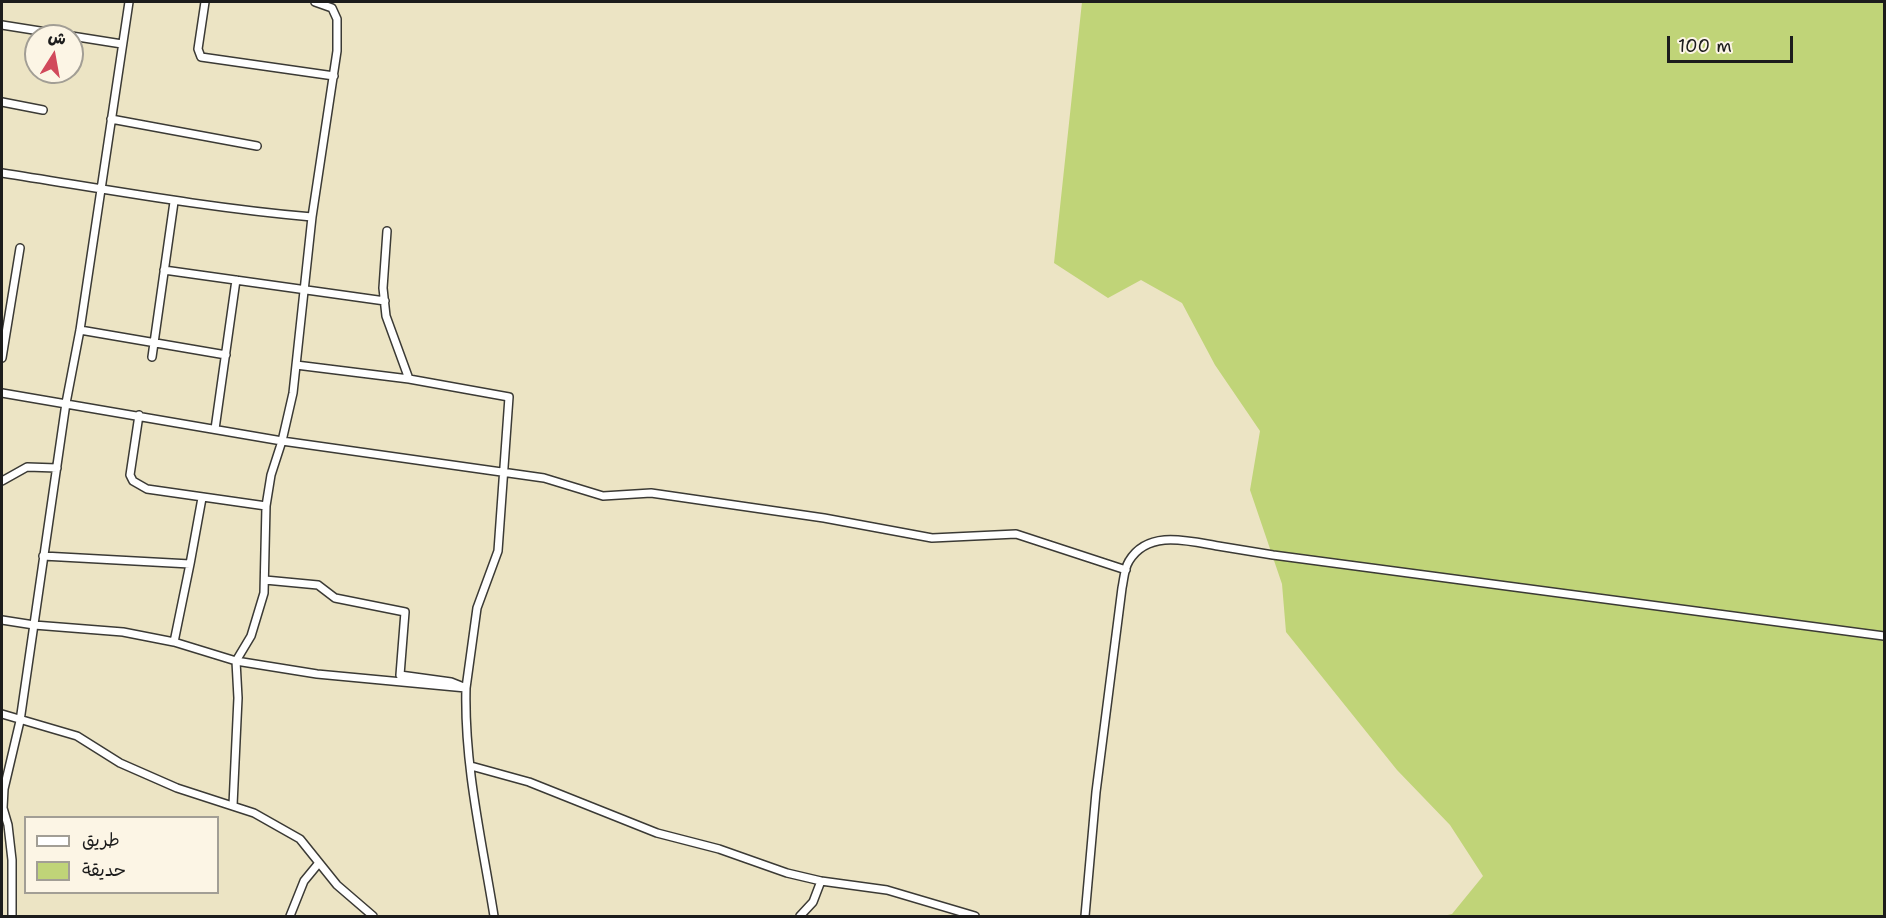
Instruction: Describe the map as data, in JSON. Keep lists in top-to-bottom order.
{
  "legend": ["طريق", "حديقة"],
  "scale_bar": "100 m",
  "north": "top"
}
